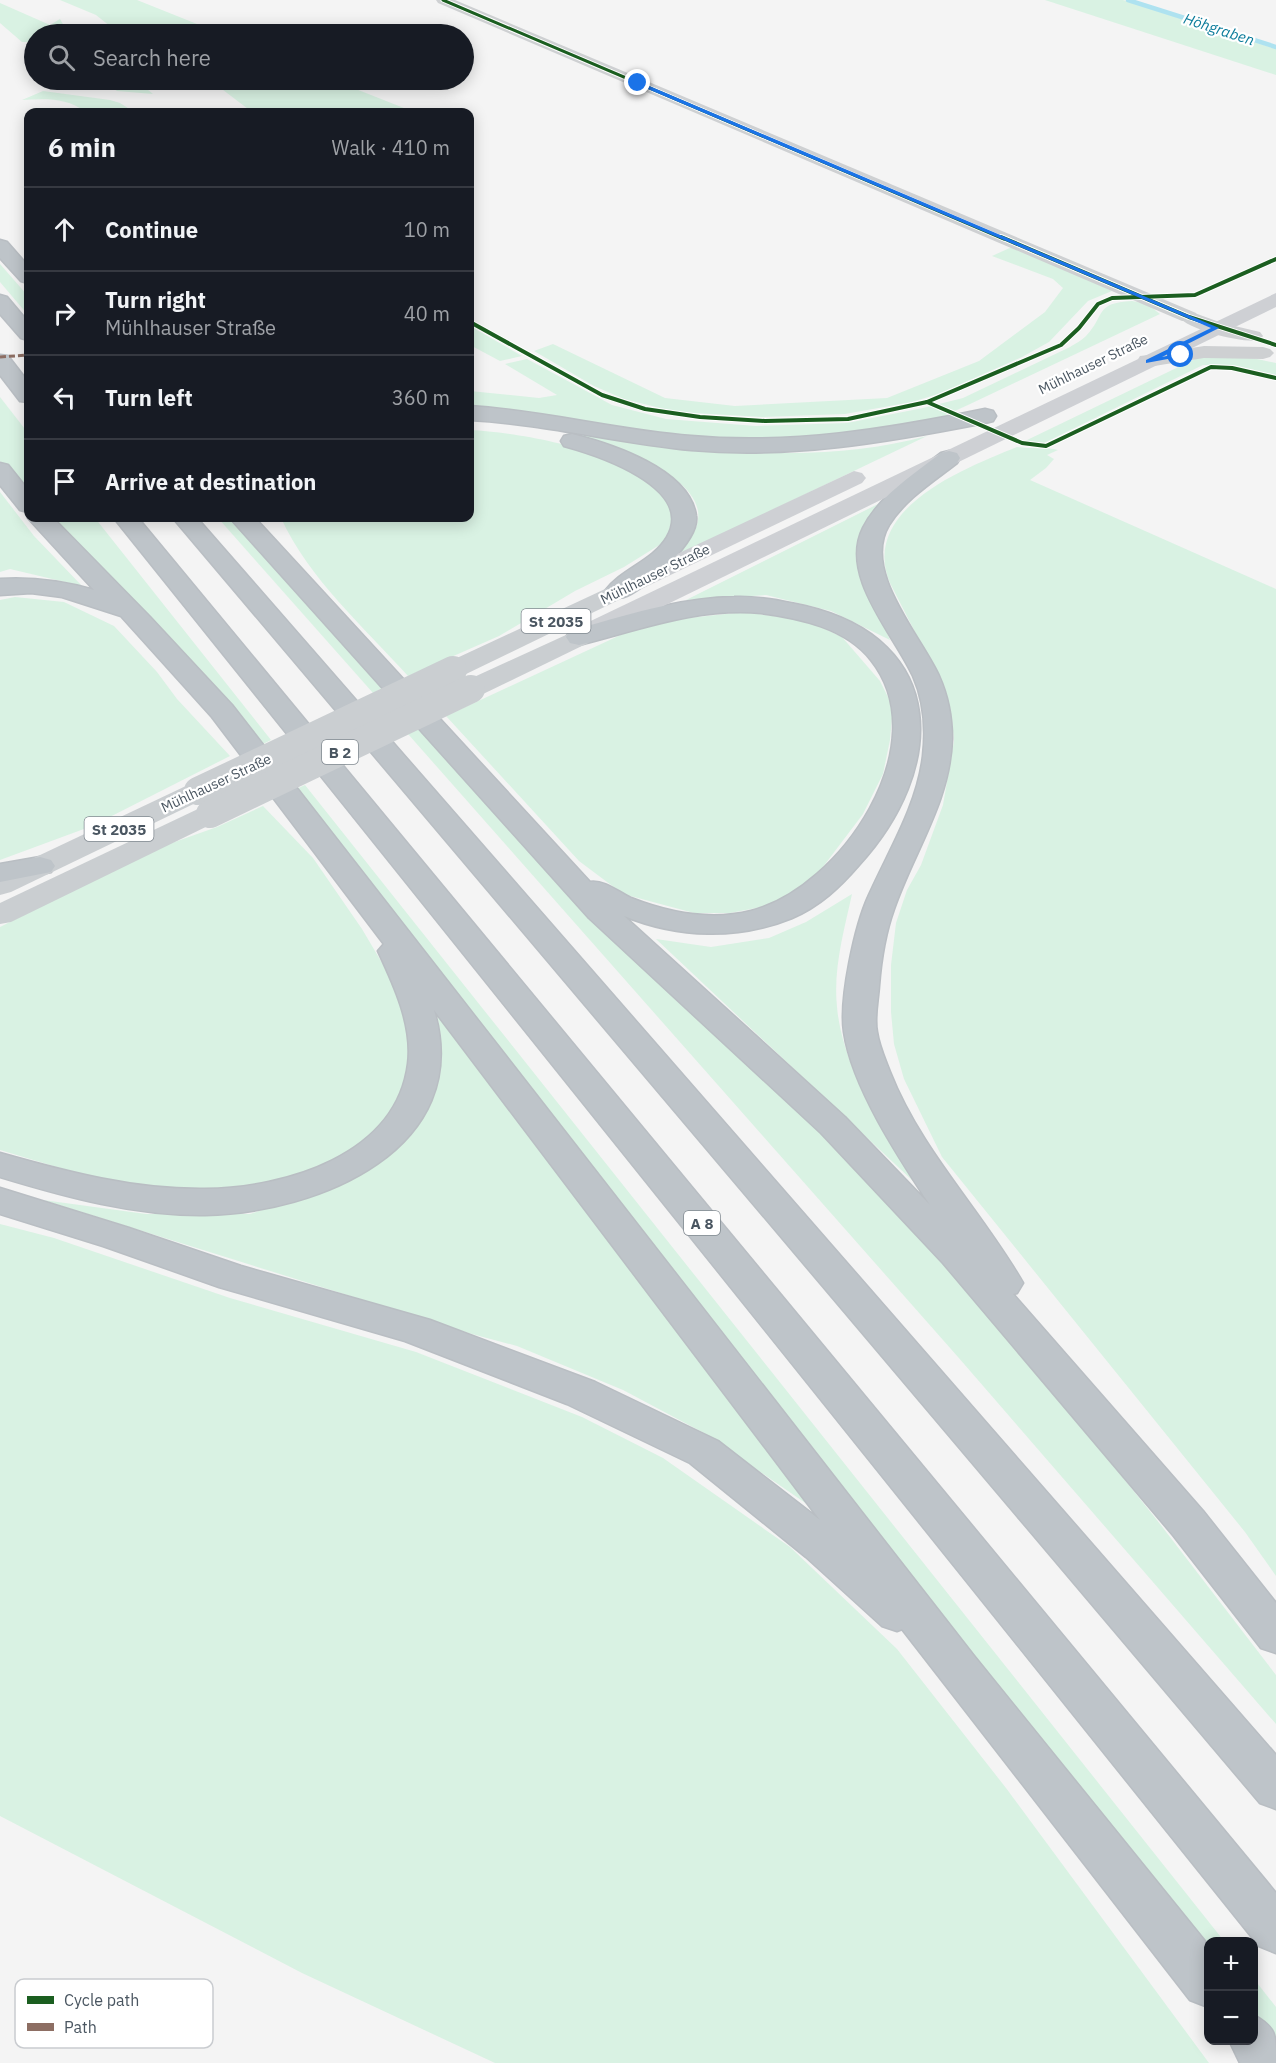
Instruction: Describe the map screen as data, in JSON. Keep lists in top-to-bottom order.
{
  "streets": {
    "highway": ["A 8"],
    "main road": ["Mühlhauser Straße", "St 2035", "B 2"]
  },
  "water": ["Höhgraben"],
  "legend": ["Cycle path", "Path"],
  "page": {
    "search": "Search here",
    "heading": ["6 min", "Walk · 410 m"],
    "list": [
      ["Continue", "10 m"],
      ["Turn right", "Mühlhauser Straße", "40 m"],
      ["Turn left", "360 m"],
      "Arrive at destination"
    ],
    "map_buttons": ["+", "−"]
  }
}
